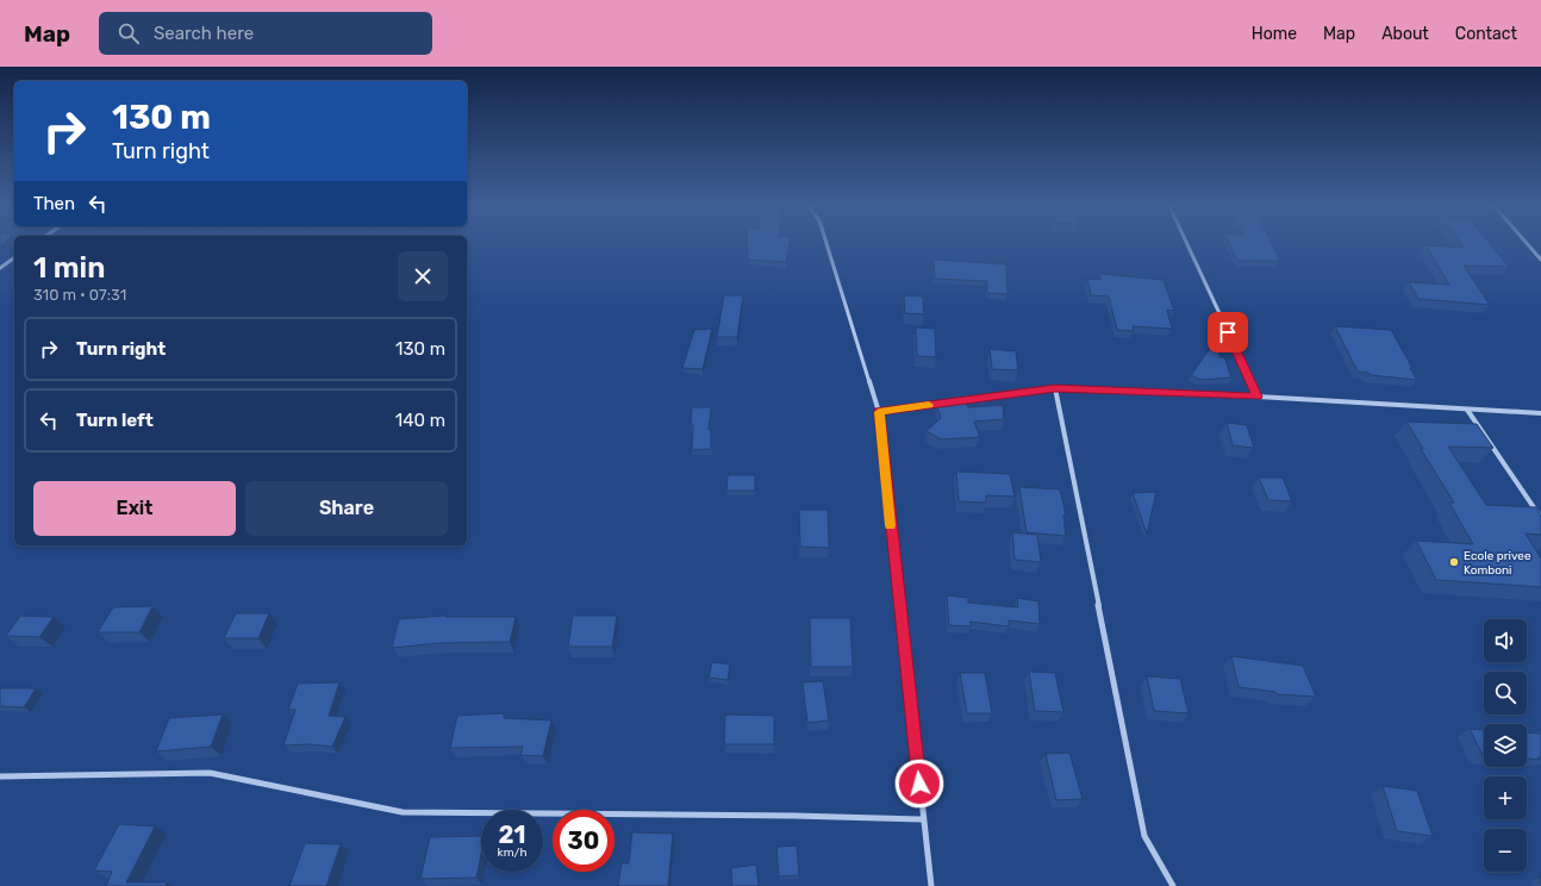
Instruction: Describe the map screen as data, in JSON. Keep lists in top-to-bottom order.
{
  "places": ["Ecole privee Komboni"],
  "page": {
    "header": "Map",
    "search": "Search here",
    "nav": [
      "Home",
      "Map",
      "About",
      "Contact"
    ],
    "turn": ["130 m", "Turn right"],
    "then": "Then",
    "heading": ["1 min", "310 m · 07:31"],
    "list": [
      {
        "name": "Turn right",
        "value": "130 m"
      },
      {
        "name": "Turn left",
        "value": "140 m"
      }
    ],
    "buttons": ["Exit", "Share"],
    "map_buttons": ["+", "−"],
    "speed": "21 km/h",
    "limit": "30"
  }
}
